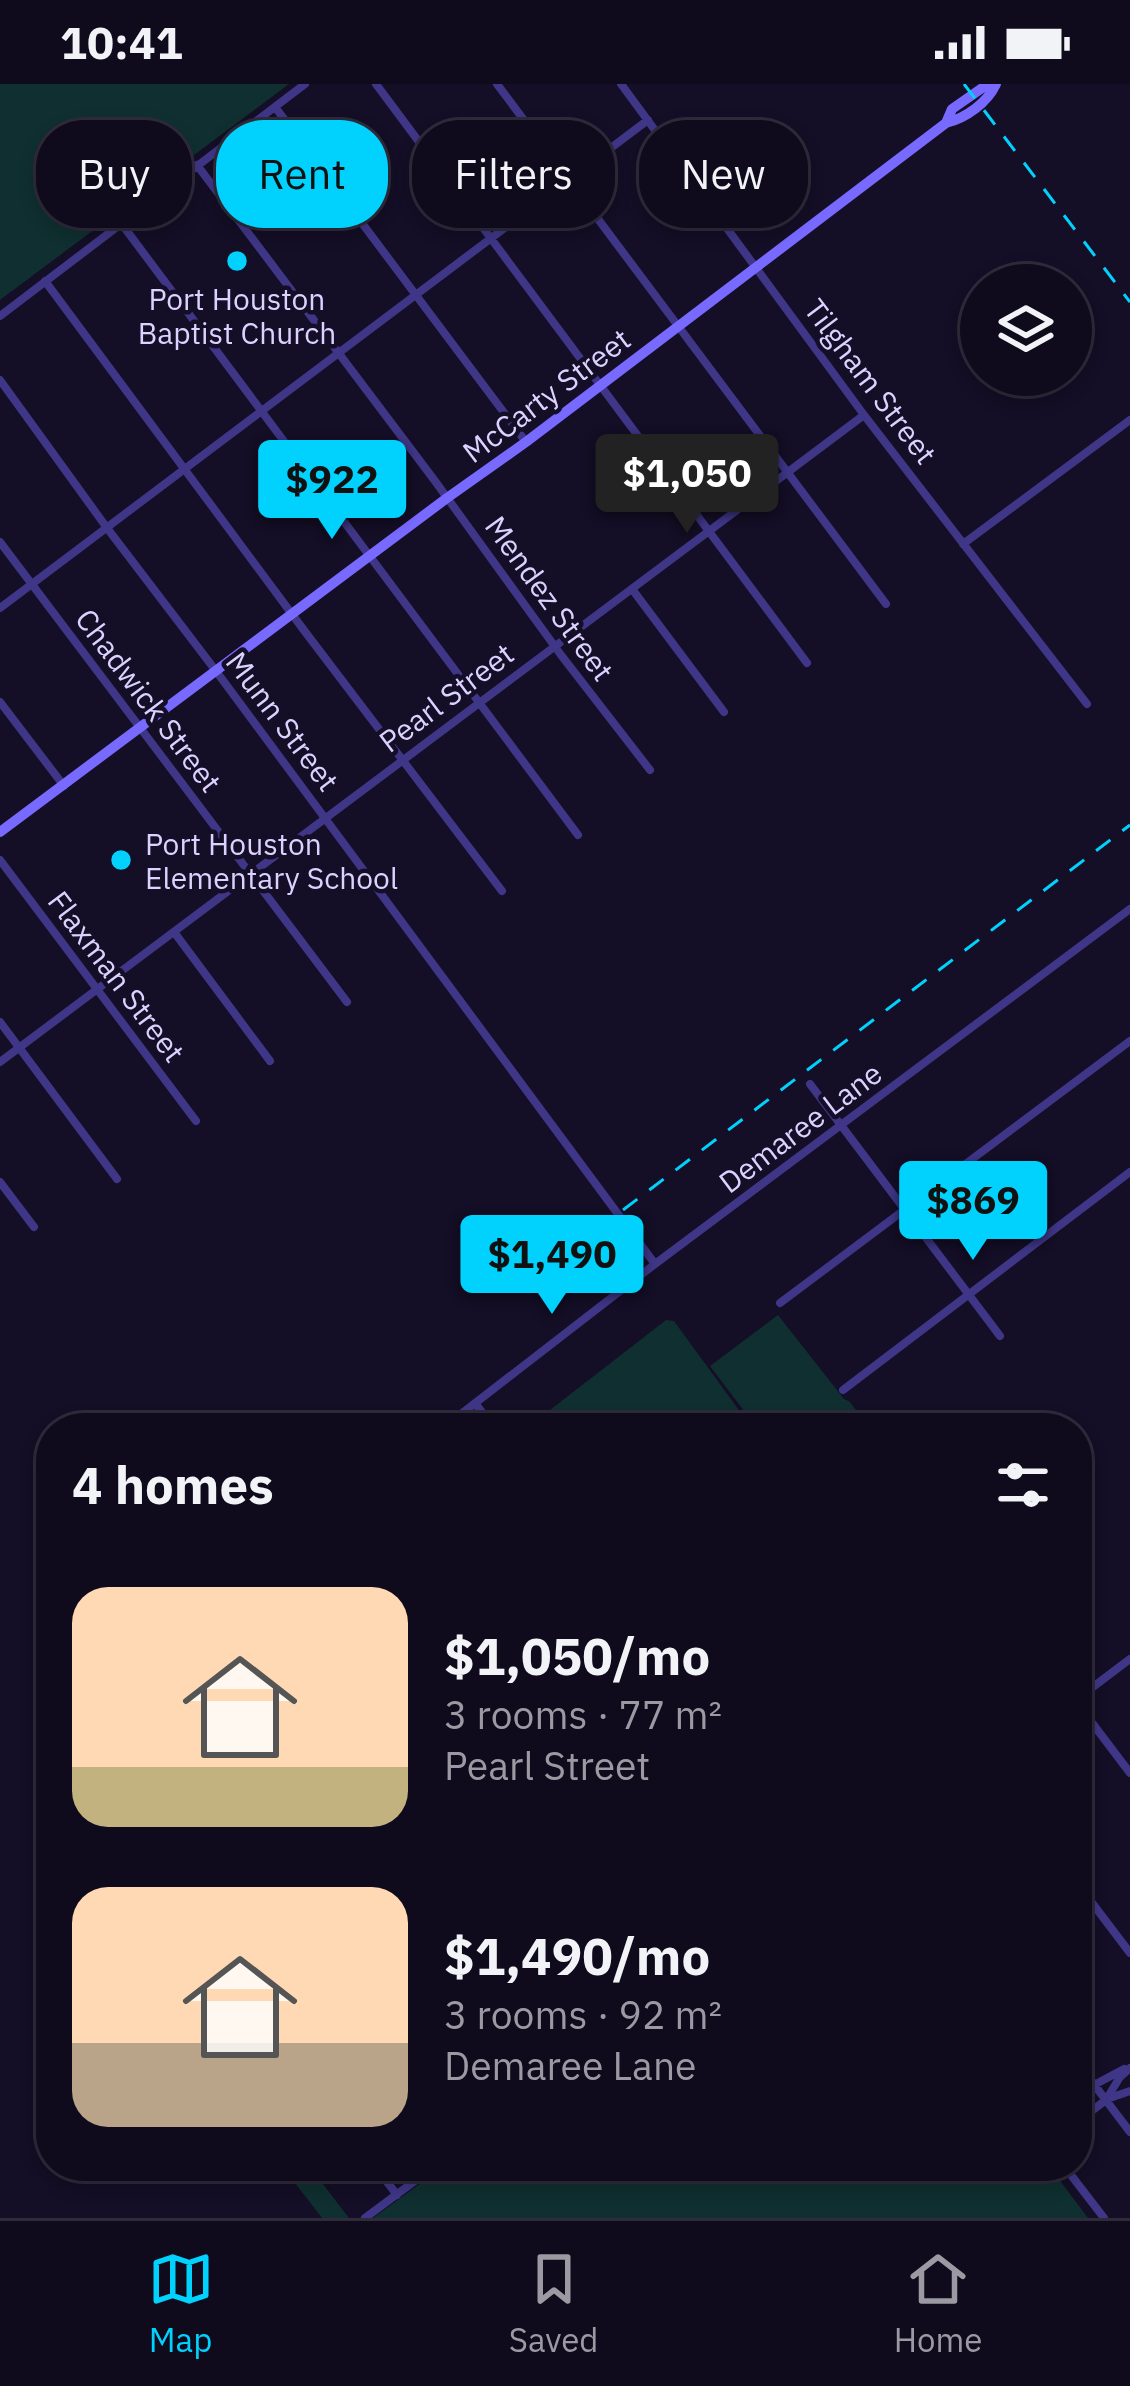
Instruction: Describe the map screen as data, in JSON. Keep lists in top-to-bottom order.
{
  "streets": {
    "main road": ["McCarty Street"],
    "street": [
      "Tilgham Street",
      "Mendez Street",
      "Pearl Street",
      "Chadwick Street",
      "Munn Street",
      "Flaxman Street",
      "Demaree Lane"
    ]
  },
  "crossings": [
    ["Tilgham Street", "McCarty Street"],
    ["Tilgham Street", "Pearl Street"],
    ["McCarty Street", "Mendez Street"],
    ["McCarty Street", "Chadwick Street"],
    ["McCarty Street", "Munn Street"],
    ["Mendez Street", "Pearl Street"],
    ["Pearl Street", "Chadwick Street"],
    ["Pearl Street", "Munn Street"],
    ["Pearl Street", "Flaxman Street"],
    ["Munn Street", "Demaree Lane"]
  ],
  "places": ["Port Houston Baptist Church", "Port Houston Elementary School"],
  "page": {
    "status": "10:41",
    "chip": [
      "Buy",
      "Rent",
      "Filters",
      "New"
    ],
    "price": [
      "$1,050",
      "$922",
      "$869",
      "$1,490"
    ],
    "heading": "4 homes",
    "list": [
      {
        "name": "$1,050/mo",
        "note": "3 rooms · 77 m² · Pearl Street"
      },
      {
        "name": "$1,490/mo",
        "note": "3 rooms · 92 m² · Demaree Lane"
      }
    ],
    "tabs": ["Map", "Saved", "Home"]
  }
}
